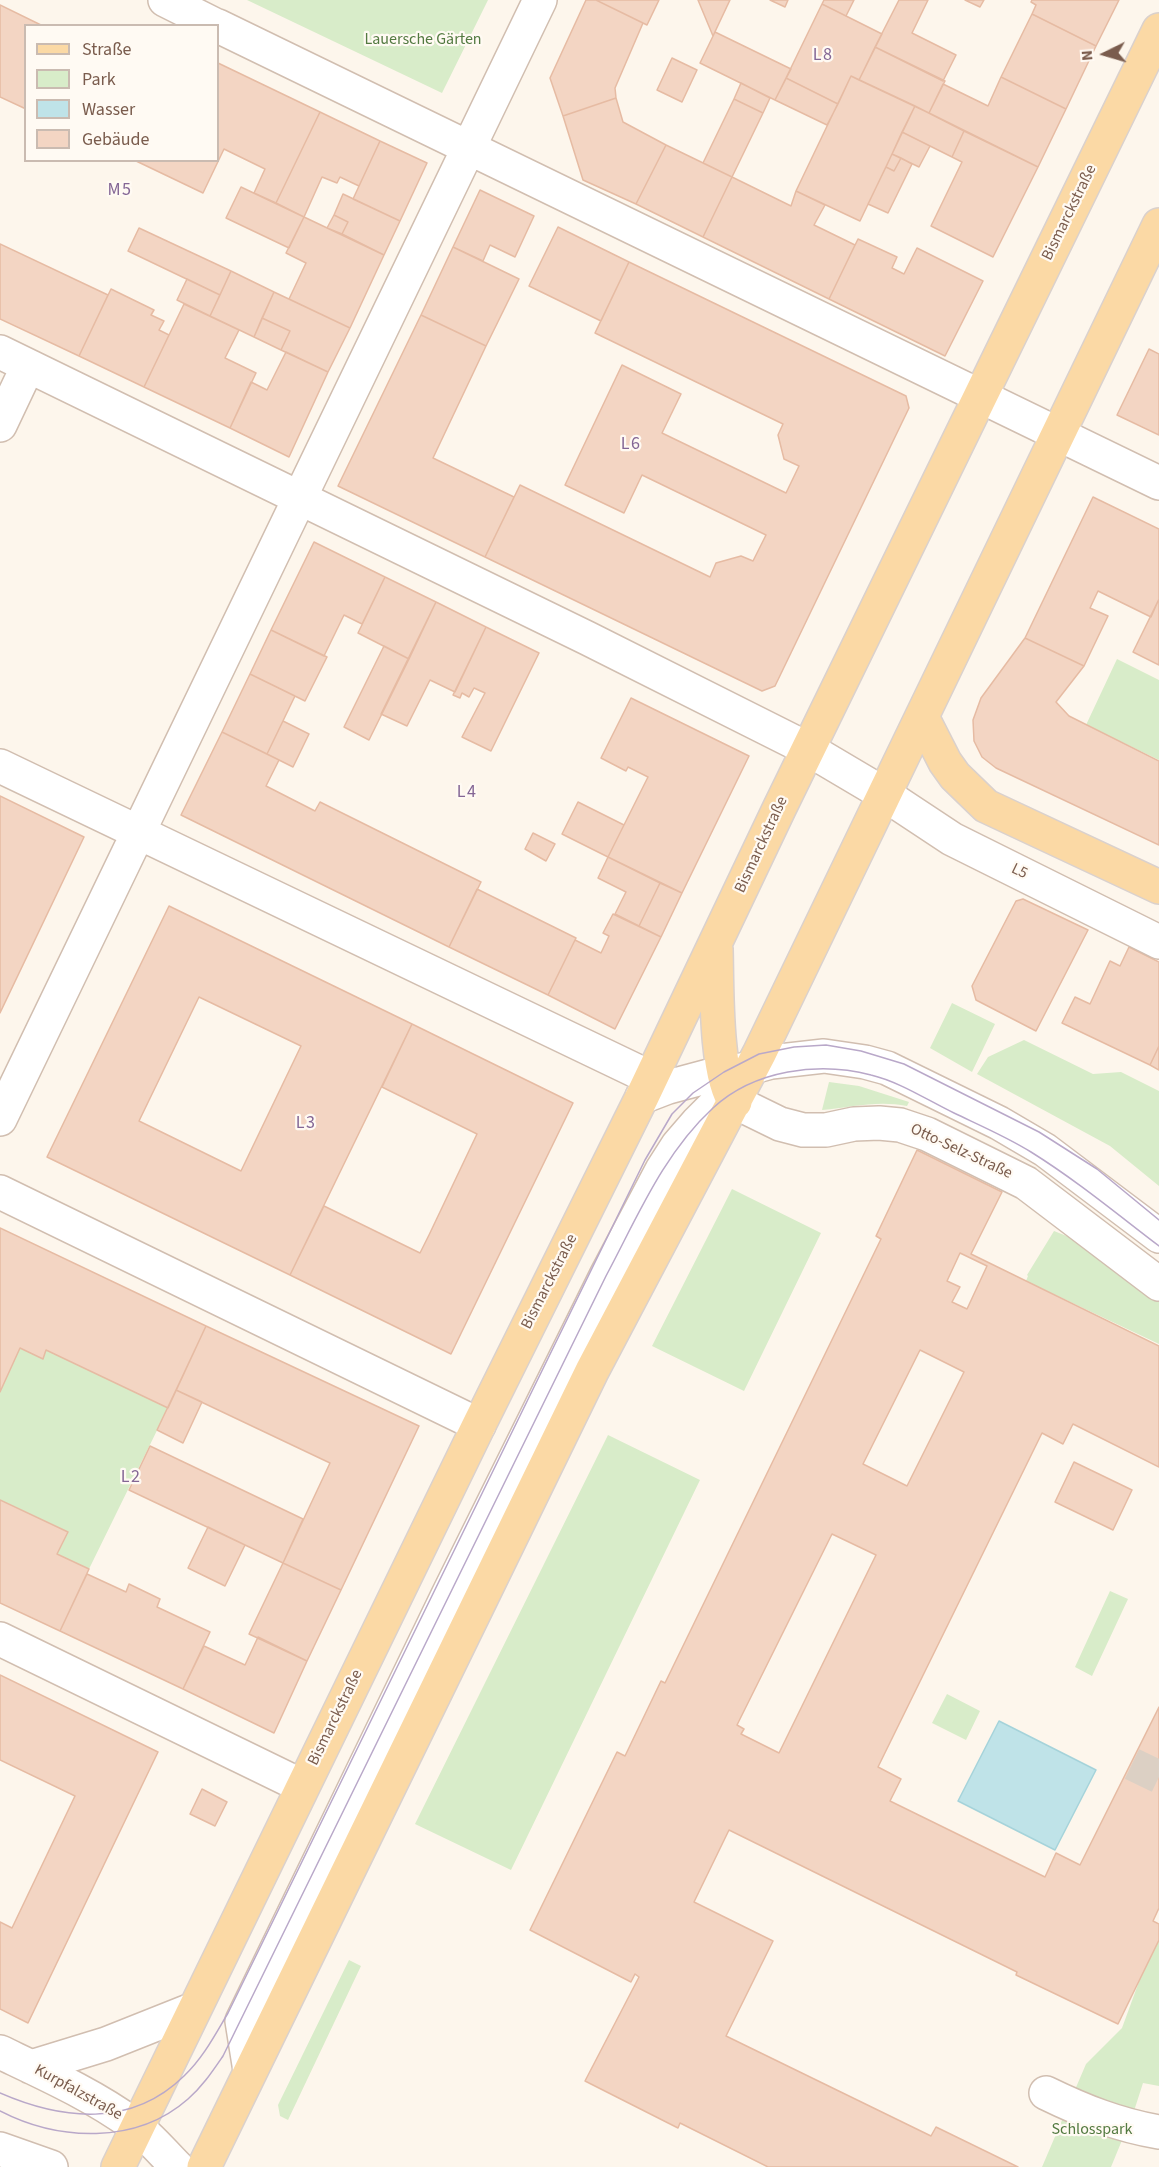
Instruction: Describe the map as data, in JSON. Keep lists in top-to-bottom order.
{
  "streets": {
    "main road": ["Bismarckstraße"],
    "street": ["L5", "Otto-Selz-Straße", "Kurpfalzstraße"]
  },
  "crossings": [
    ["Bismarckstraße", "L5"],
    ["Bismarckstraße", "Kurpfalzstraße"]
  ],
  "districts": [
    "L8",
    "M5",
    "L6",
    "L4",
    "L3",
    "L2"
  ],
  "parks": ["Lauersche Gärten", "Schlosspark"],
  "legend": [
    "Straße",
    "Park",
    "Wasser",
    "Gebäude"
  ],
  "north": "left"
}
